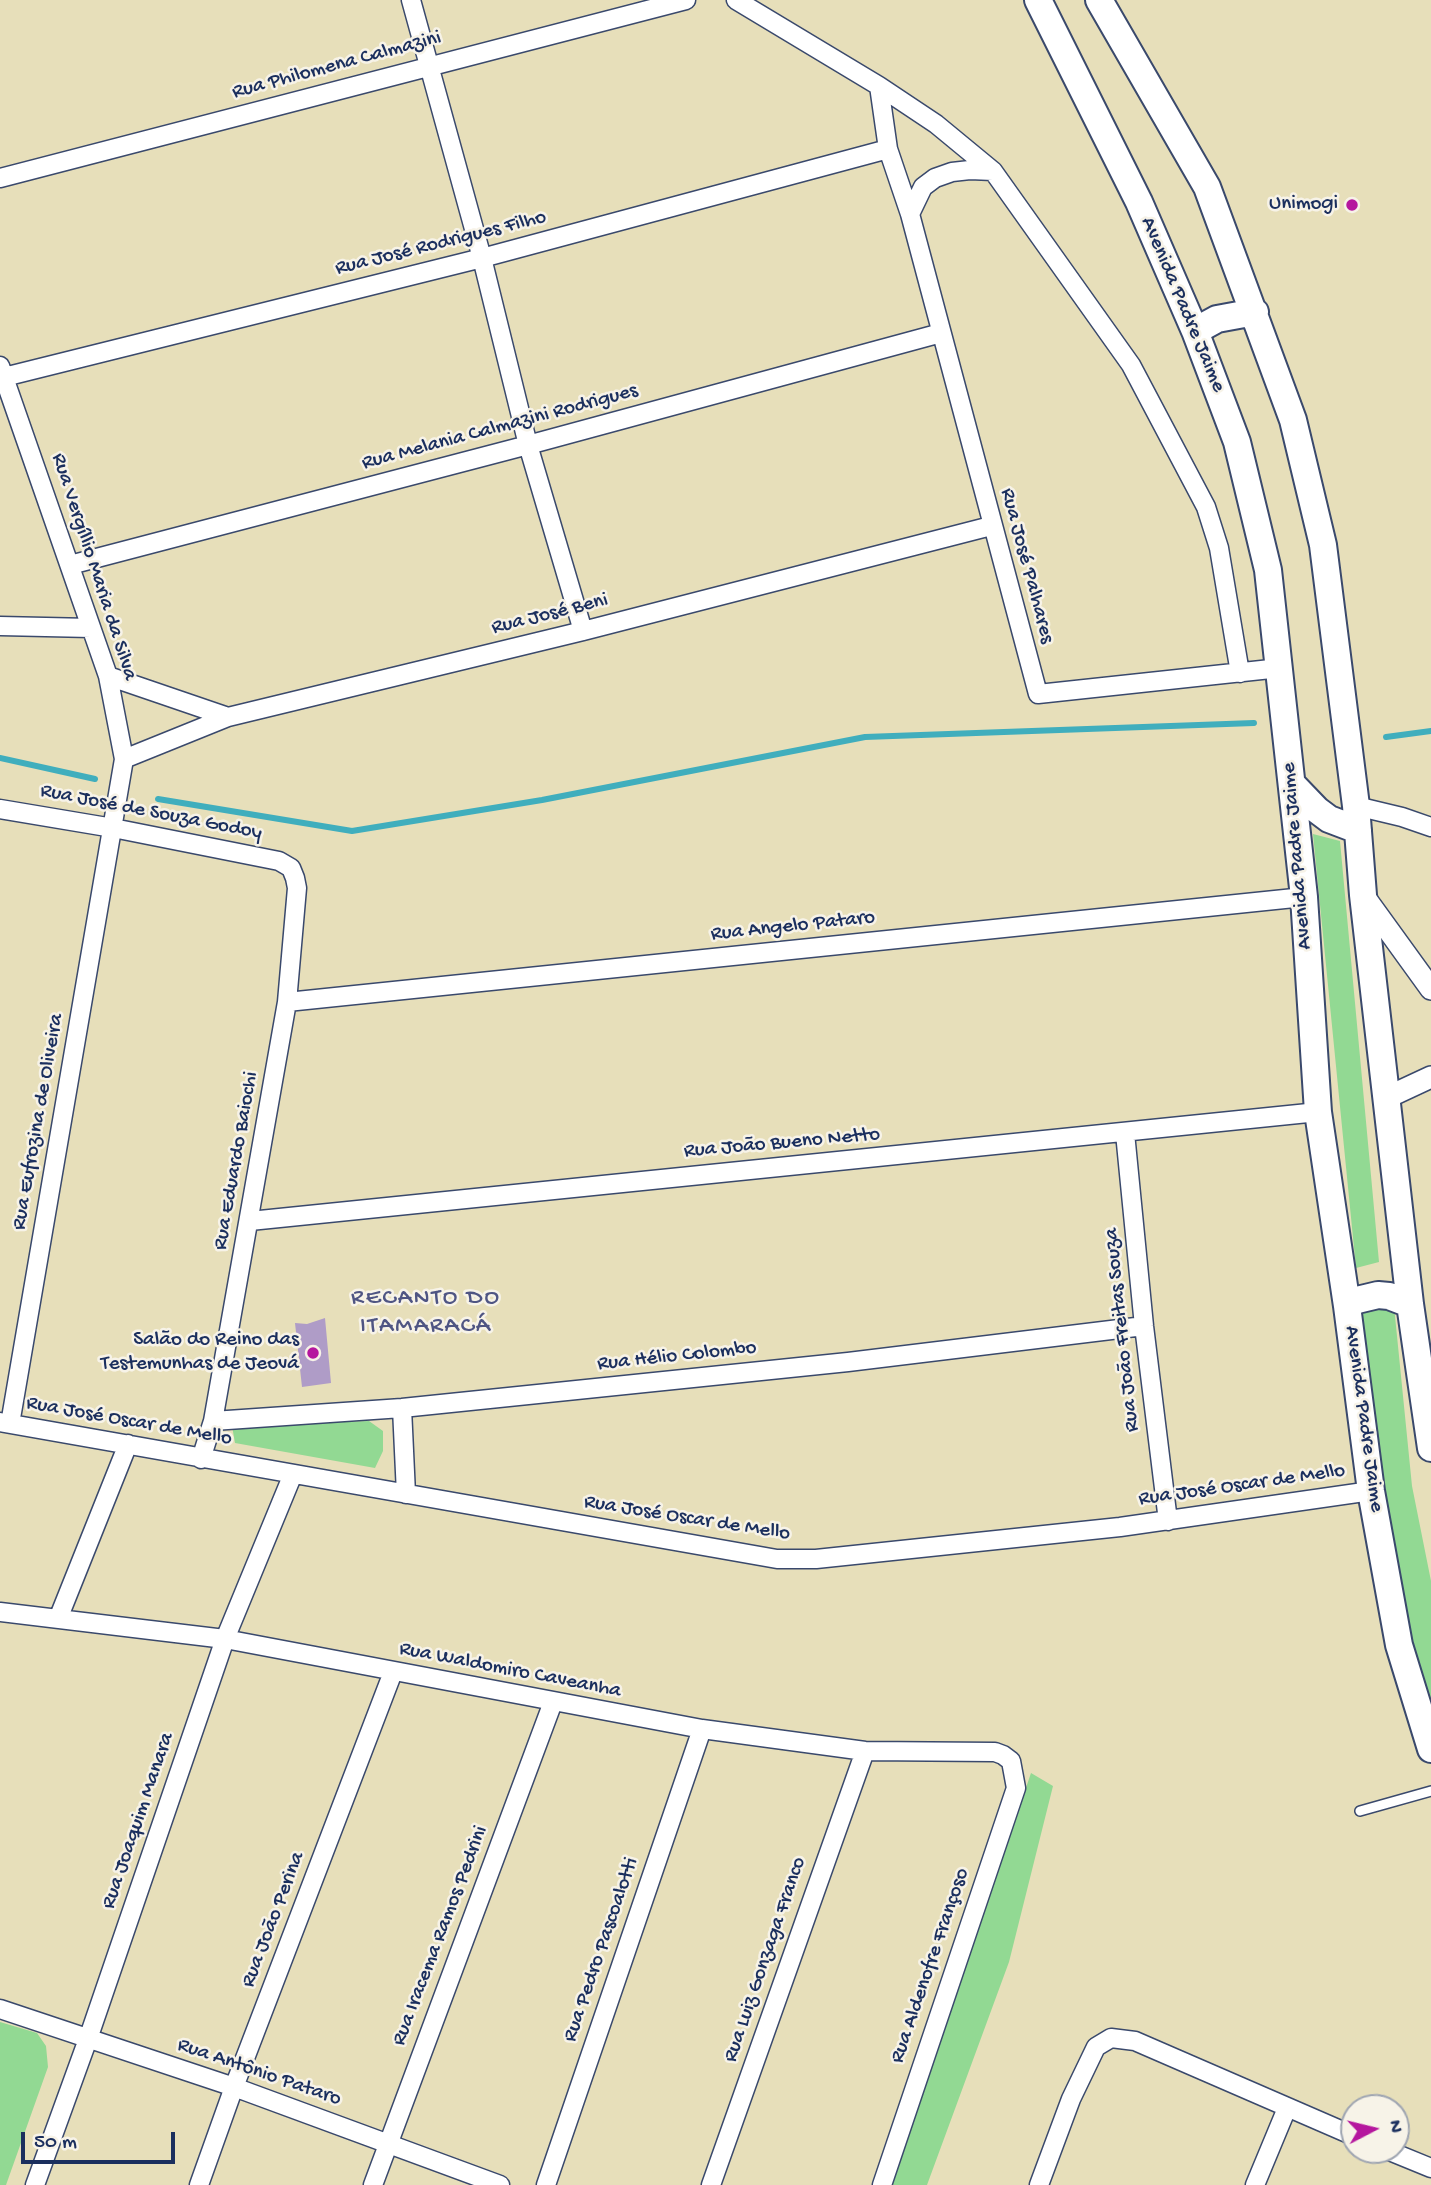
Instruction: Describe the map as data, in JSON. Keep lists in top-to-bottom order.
{
  "streets": {
    "main road": ["Avenida Padre Jaime"],
    "street": [
      "Rua Philomena Calmazini",
      "Rua José Rodrigues Filho",
      "Rua Melania Calmazini Rodrigues",
      "Rua José Palhares",
      "Rua Vergíllio Maria da Silva",
      "Rua José Beni",
      "Rua José de Souza Godoy",
      "Rua Angelo Pataro",
      "Rua Eufrozina de Oliveira",
      "Rua João Bueno Netto",
      "Rua Eduardo Baiochi",
      "Rua João Freitas Souza",
      "Rua Hélio Colombo",
      "Rua José Oscar de Mello",
      "Rua Waldomiro Caveanha",
      "Rua Joaquim Manara",
      "Rua João Perina",
      "Rua Iracema Ramos Pedrini",
      "Rua Pedro Pascoalotti",
      "Rua Luiz Gonzaga Franco",
      "Rua Aldenofre Françoso",
      "Rua Antônio Pataro"
    ]
  },
  "crossings": [
    ["Rua José Rodrigues Filho", "Rua José Palhares"],
    ["Rua José Rodrigues Filho", "Rua Vergíllio Maria da Silva"],
    ["Avenida Padre Jaime", "Rua José Palhares"],
    ["Avenida Padre Jaime", "Rua Angelo Pataro"],
    ["Avenida Padre Jaime", "Rua João Bueno Netto"],
    ["Avenida Padre Jaime", "Rua José Oscar de Mello"],
    ["Rua Melania Calmazini Rodrigues", "Rua José Palhares"],
    ["Rua Melania Calmazini Rodrigues", "Rua Vergíllio Maria da Silva"],
    ["Rua José Palhares", "Rua José Beni"],
    ["Rua Vergíllio Maria da Silva", "Rua José Beni"],
    ["Rua Vergíllio Maria da Silva", "Rua José de Souza Godoy"],
    ["Rua Vergíllio Maria da Silva", "Rua Eufrozina de Oliveira"],
    ["Rua José de Souza Godoy", "Rua Eufrozina de Oliveira"],
    ["Rua José de Souza Godoy", "Rua Eduardo Baiochi"],
    ["Rua Angelo Pataro", "Rua Eduardo Baiochi"],
    ["Rua Eufrozina de Oliveira", "Rua José Oscar de Mello"],
    ["Rua João Bueno Netto", "Rua Eduardo Baiochi"],
    ["Rua João Bueno Netto", "Rua João Freitas Souza"],
    ["Rua Eduardo Baiochi", "Rua Hélio Colombo"],
    ["Rua Eduardo Baiochi", "Rua José Oscar de Mello"],
    ["Rua João Freitas Souza", "Rua Hélio Colombo"],
    ["Rua João Freitas Souza", "Rua José Oscar de Mello"],
    ["Rua José Oscar de Mello", "Rua Joaquim Manara"],
    ["Rua Waldomiro Caveanha", "Rua Joaquim Manara"],
    ["Rua Waldomiro Caveanha", "Rua João Perina"],
    ["Rua Waldomiro Caveanha", "Rua Iracema Ramos Pedrini"],
    ["Rua Waldomiro Caveanha", "Rua Pedro Pascoalotti"],
    ["Rua Waldomiro Caveanha", "Rua Luiz Gonzaga Franco"],
    ["Rua Waldomiro Caveanha", "Rua Aldenofre Françoso"],
    ["Rua Joaquim Manara", "Rua Antônio Pataro"],
    ["Rua João Perina", "Rua Antônio Pataro"],
    ["Rua Iracema Ramos Pedrini", "Rua Antônio Pataro"]
  ],
  "districts": ["RECANTO DO ITAMARACÁ"],
  "places": ["Unimogi", "Salão do Reino das Testemunhas de Jeová"],
  "scale_bar": "50 m",
  "north": "right"
}
